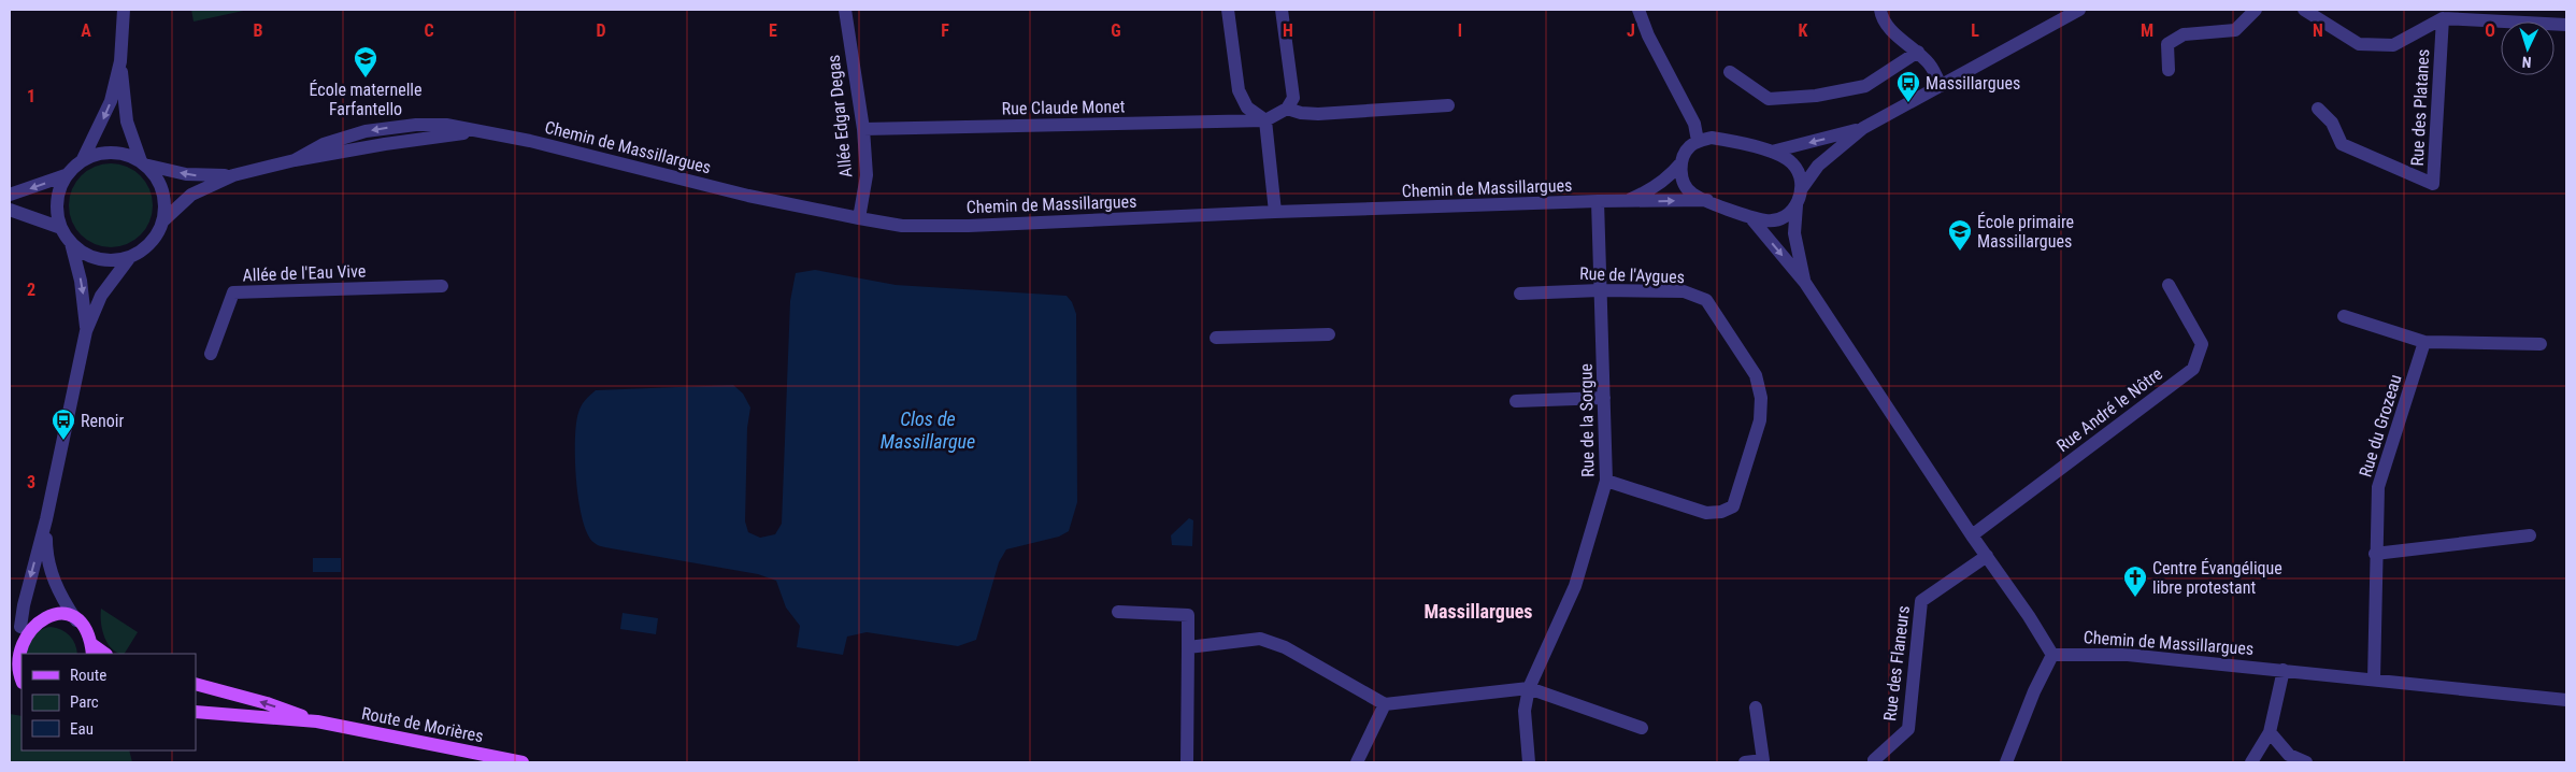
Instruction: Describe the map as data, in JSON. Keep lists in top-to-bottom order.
{
  "streets": {
    "main road": ["Route de Morières"],
    "street": [
      "Rue Claude Monet",
      "Rue des Platanes",
      "Allée Edgar Degas",
      "Chemin de Massillargues",
      "Allée de l'Eau Vive",
      "Rue de l'Aygues",
      "Rue André le Nôtre",
      "Rue de la Sorgue",
      "Rue du Grozeau",
      "Rue des Flaneurs"
    ]
  },
  "crossings": [
    ["Rue Claude Monet", "Allée Edgar Degas"],
    ["Allée Edgar Degas", "Chemin de Massillargues"],
    ["Chemin de Massillargues", "Rue de la Sorgue"],
    ["Chemin de Massillargues", "Rue du Grozeau"],
    ["Rue de l'Aygues", "Rue de la Sorgue"]
  ],
  "districts": ["Massillargues"],
  "water": ["Clos de Massillargue"],
  "places": {
    "school or university": ["École maternelle Farfantello", "École primaire Massillargues"],
    "bus stop": ["Massillargues", "Renoir"],
    "church": ["Centre Évangélique libre protestant"]
  },
  "legend": ["Route", "Parc", "Eau"],
  "north": "bottom",
  "grid": {
    "columns": [
      "A",
      "B",
      "C",
      "D",
      "E",
      "F",
      "G",
      "H",
      "I",
      "J",
      "K",
      "L",
      "M",
      "N",
      "O"
    ],
    "rows": ["1", "2", "3"]
  }
}
